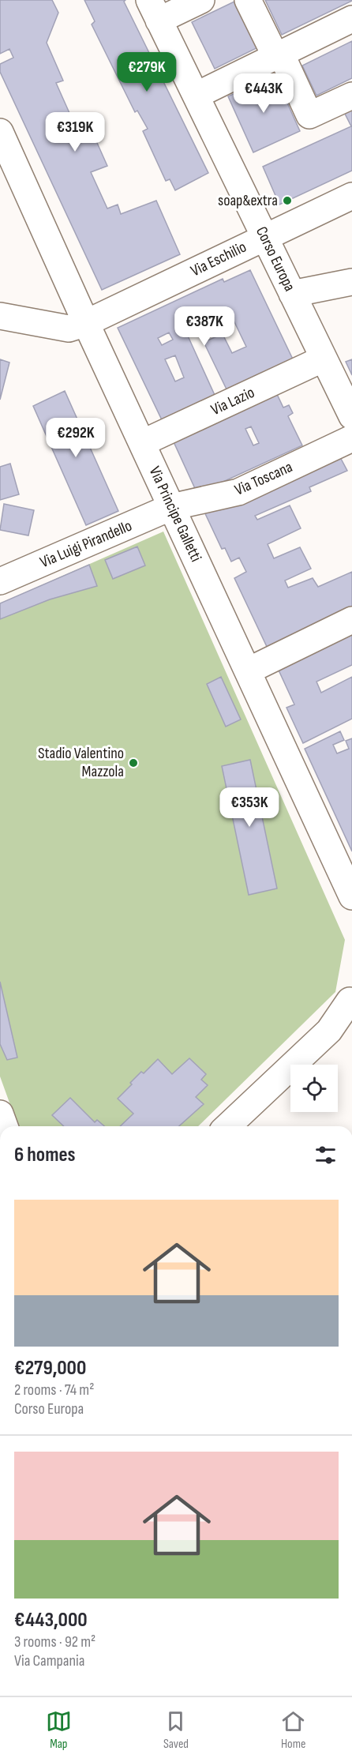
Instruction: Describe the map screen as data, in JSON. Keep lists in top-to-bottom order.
{
  "streets": {
    "street": [
      "Via Eschilio",
      "Corso Europa",
      "Via Lazio",
      "Via Toscana",
      "Via Principe Galletti",
      "Via Luigi Pirandello"
    ]
  },
  "crossings": [
    ["Via Eschilio", "Corso Europa"],
    ["Via Eschilio", "Via Principe Galletti"],
    ["Corso Europa", "Via Lazio"],
    ["Via Lazio", "Via Principe Galletti"],
    ["Via Toscana", "Via Principe Galletti"],
    ["Via Toscana", "Via Luigi Pirandello"],
    ["Via Principe Galletti", "Via Luigi Pirandello"]
  ],
  "places": ["soap&extra", "Stadio Valentino Mazzola"],
  "page": {
    "price": [
      "€279K",
      "€443K",
      "€319K",
      "€387K",
      "€292K",
      "€353K"
    ],
    "heading": "6 homes",
    "list": [
      {
        "name": "€279,000",
        "note": "2 rooms · 74 m² · Corso Europa"
      },
      {
        "name": "€443,000",
        "note": "3 rooms · 92 m² · Via Campania"
      }
    ],
    "tabs": ["Map", "Saved", "Home"]
  }
}
